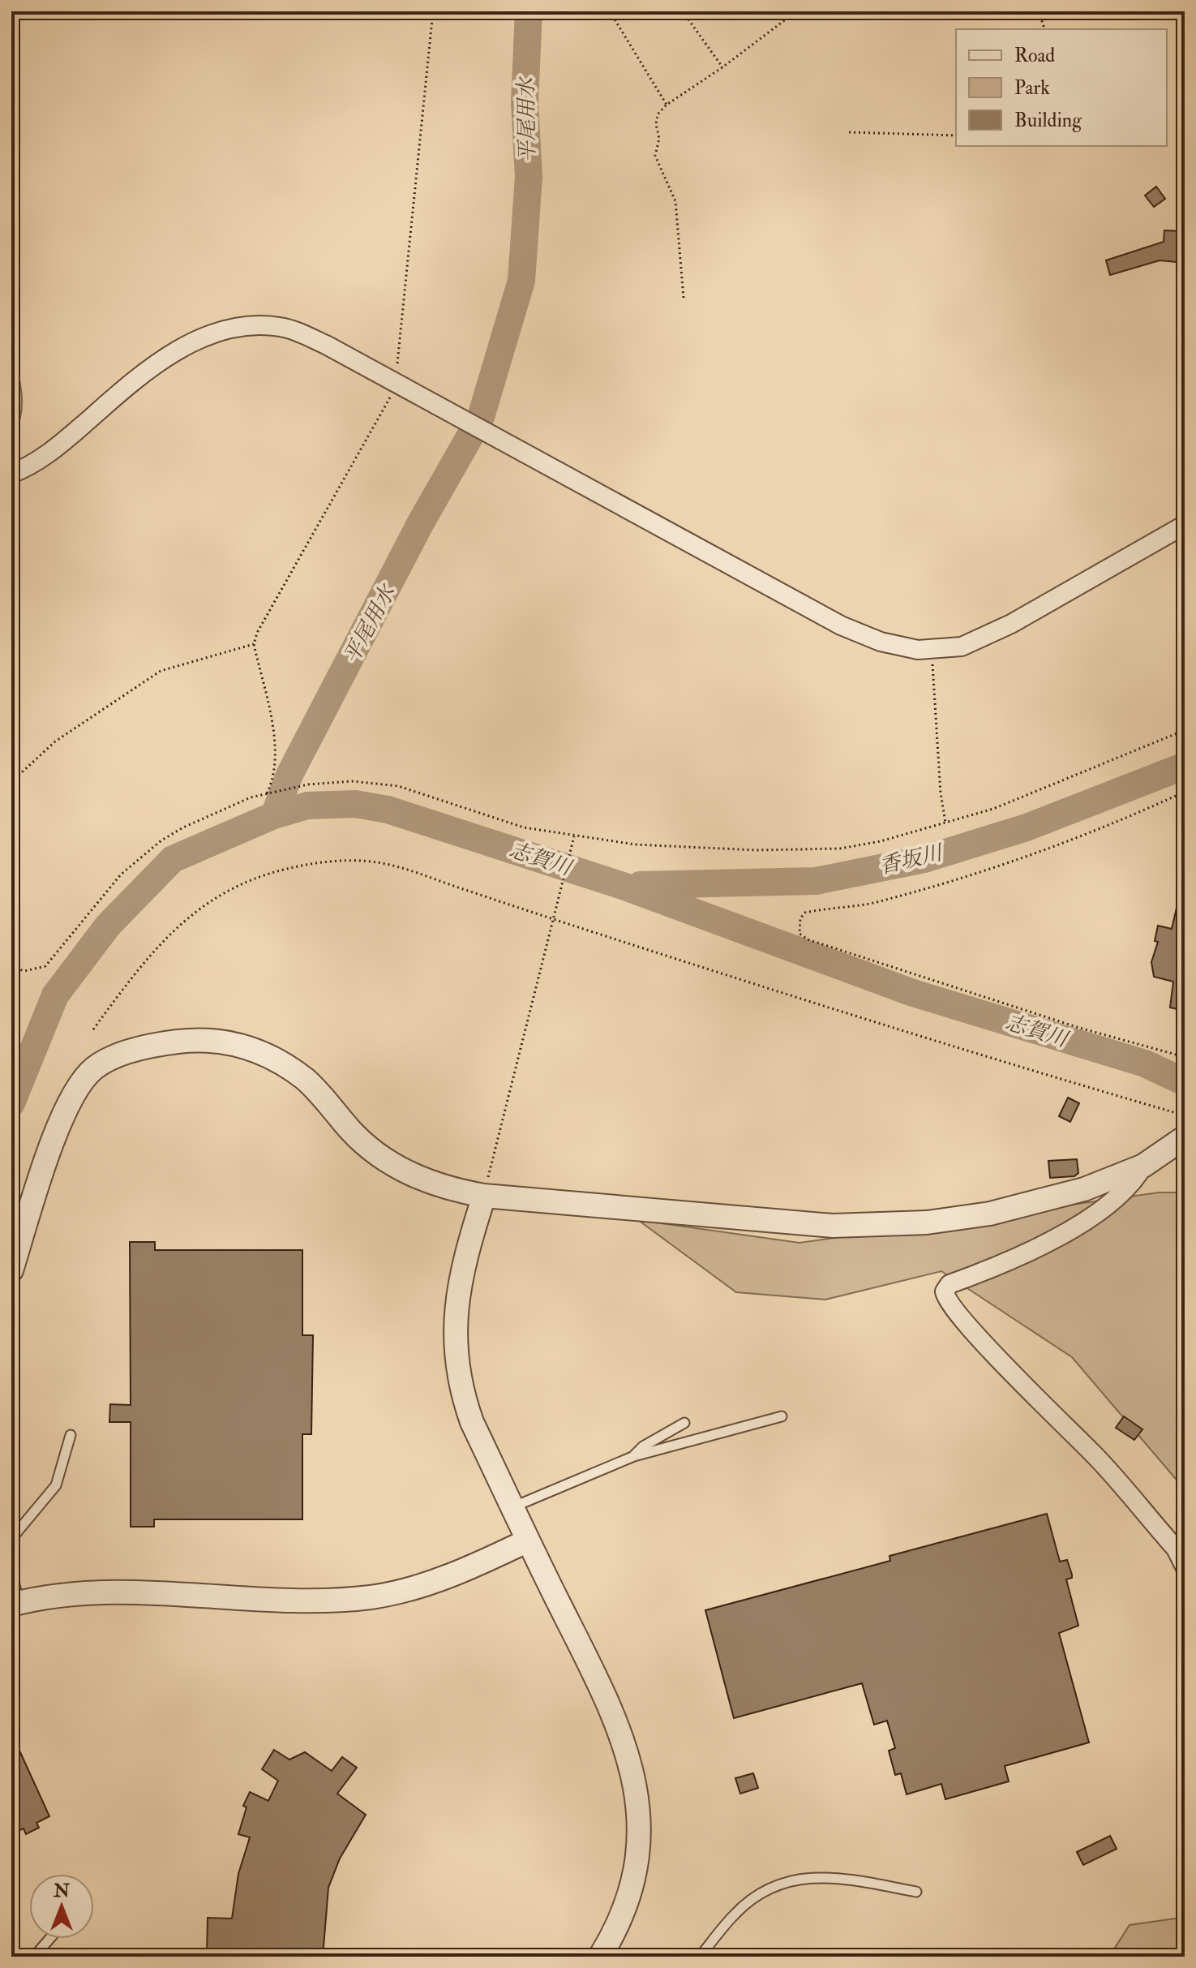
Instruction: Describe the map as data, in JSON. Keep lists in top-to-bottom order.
{
  "water": ["平尾用水", "志賀川", "香坂川"],
  "legend": ["Road", "Park", "Building"],
  "north": "top"
}
